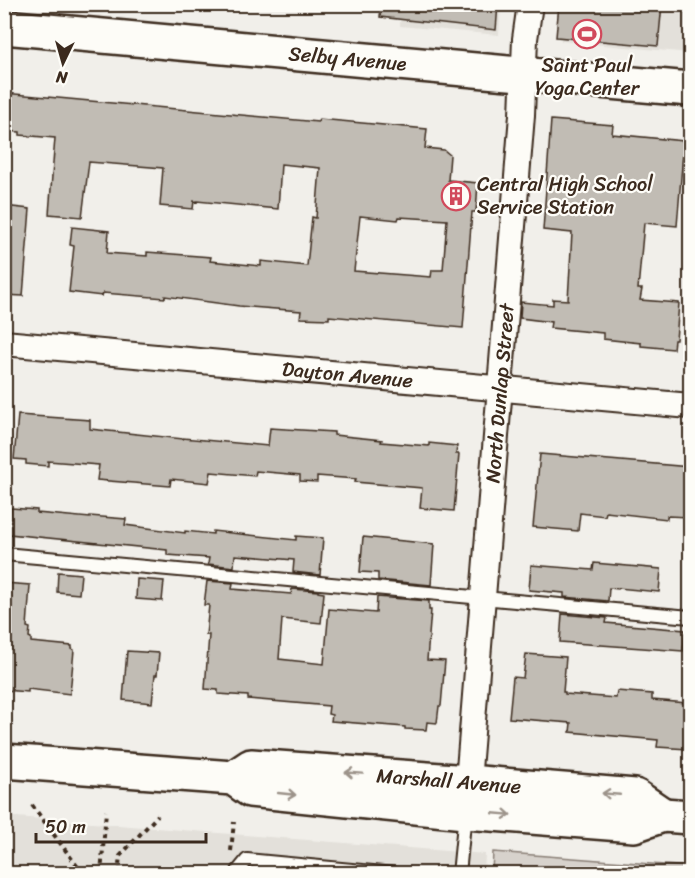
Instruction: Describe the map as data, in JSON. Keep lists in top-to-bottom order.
{
  "streets": {
    "street": [
      "Selby Avenue",
      "Dayton Avenue",
      "North Dunlap Street",
      "Marshall Avenue"
    ]
  },
  "crossings": [
    ["Selby Avenue", "North Dunlap Street"],
    ["Dayton Avenue", "North Dunlap Street"],
    ["North Dunlap Street", "Marshall Avenue"]
  ],
  "places": {
    "sports": ["Saint Paul Yoga Center"],
    "building": ["Central High School Service Station"]
  },
  "scale_bar": "50 m",
  "north": "bottom"
}
